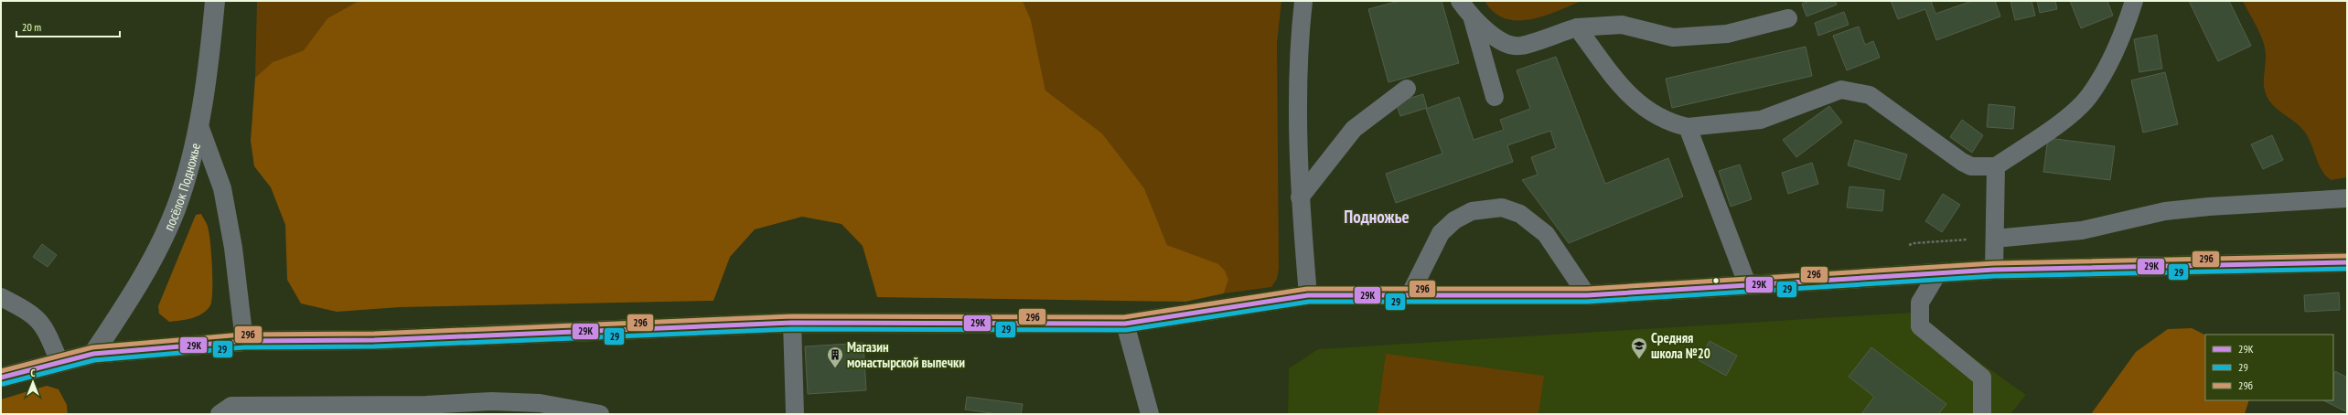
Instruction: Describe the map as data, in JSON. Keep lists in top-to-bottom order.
{
  "streets": {
    "street": ["посёлок Подножье"]
  },
  "districts": ["Подножье"],
  "places": {
    "school or university": ["Средняя школа №20"],
    "building": ["Магазин монастырской выпечки"]
  },
  "lines": ["transit line 29б", "transit line 29К", "transit line 29"],
  "legend": ["29К", "29", "29б"],
  "scale_bar": "20 m",
  "north": "top"
}
